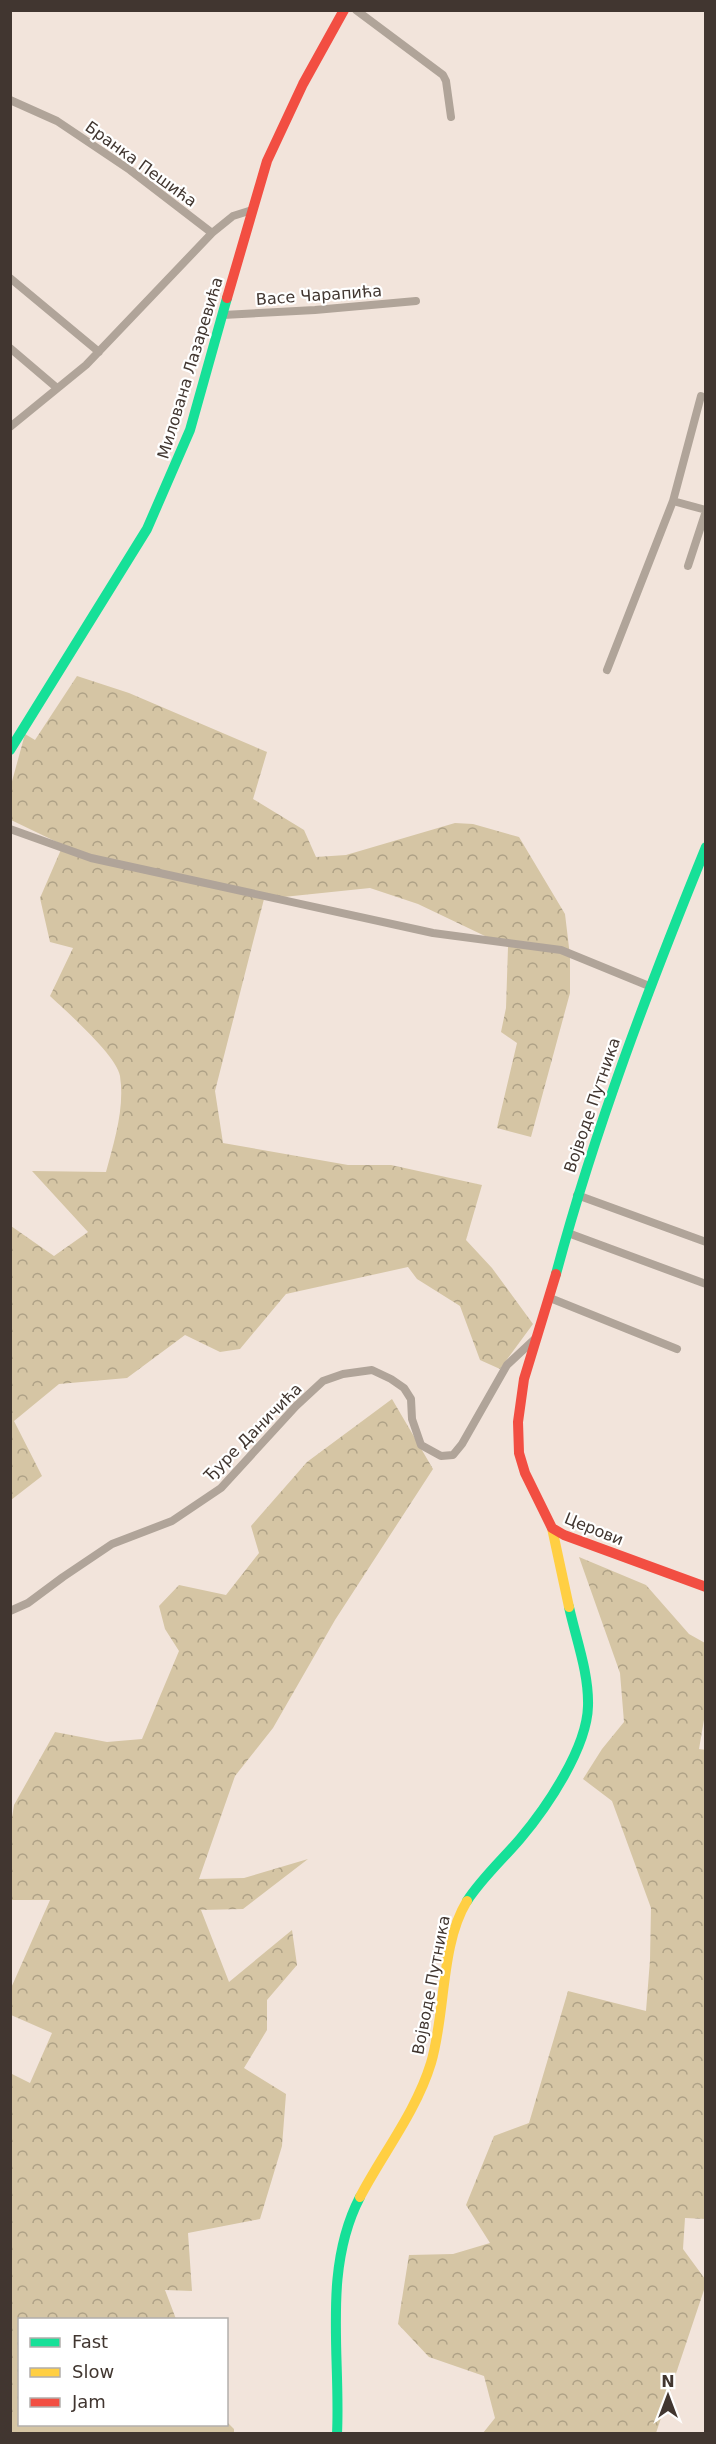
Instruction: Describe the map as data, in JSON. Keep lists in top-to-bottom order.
{
  "streets": {
    "street": [
      "Бранка Пешића",
      "Васе Чарапића",
      "Милована Лазаревића",
      "Војводе Путника",
      "Ђуре Даничића",
      "Церови"
    ]
  },
  "crossings": [
    ["Васе Чарапића", "Милована Лазаревића"],
    ["Војводе Путника", "Ђуре Даничића"],
    ["Војводе Путника", "Церови"]
  ],
  "legend": ["Fast", "Slow", "Jam"],
  "north": "top"
}
